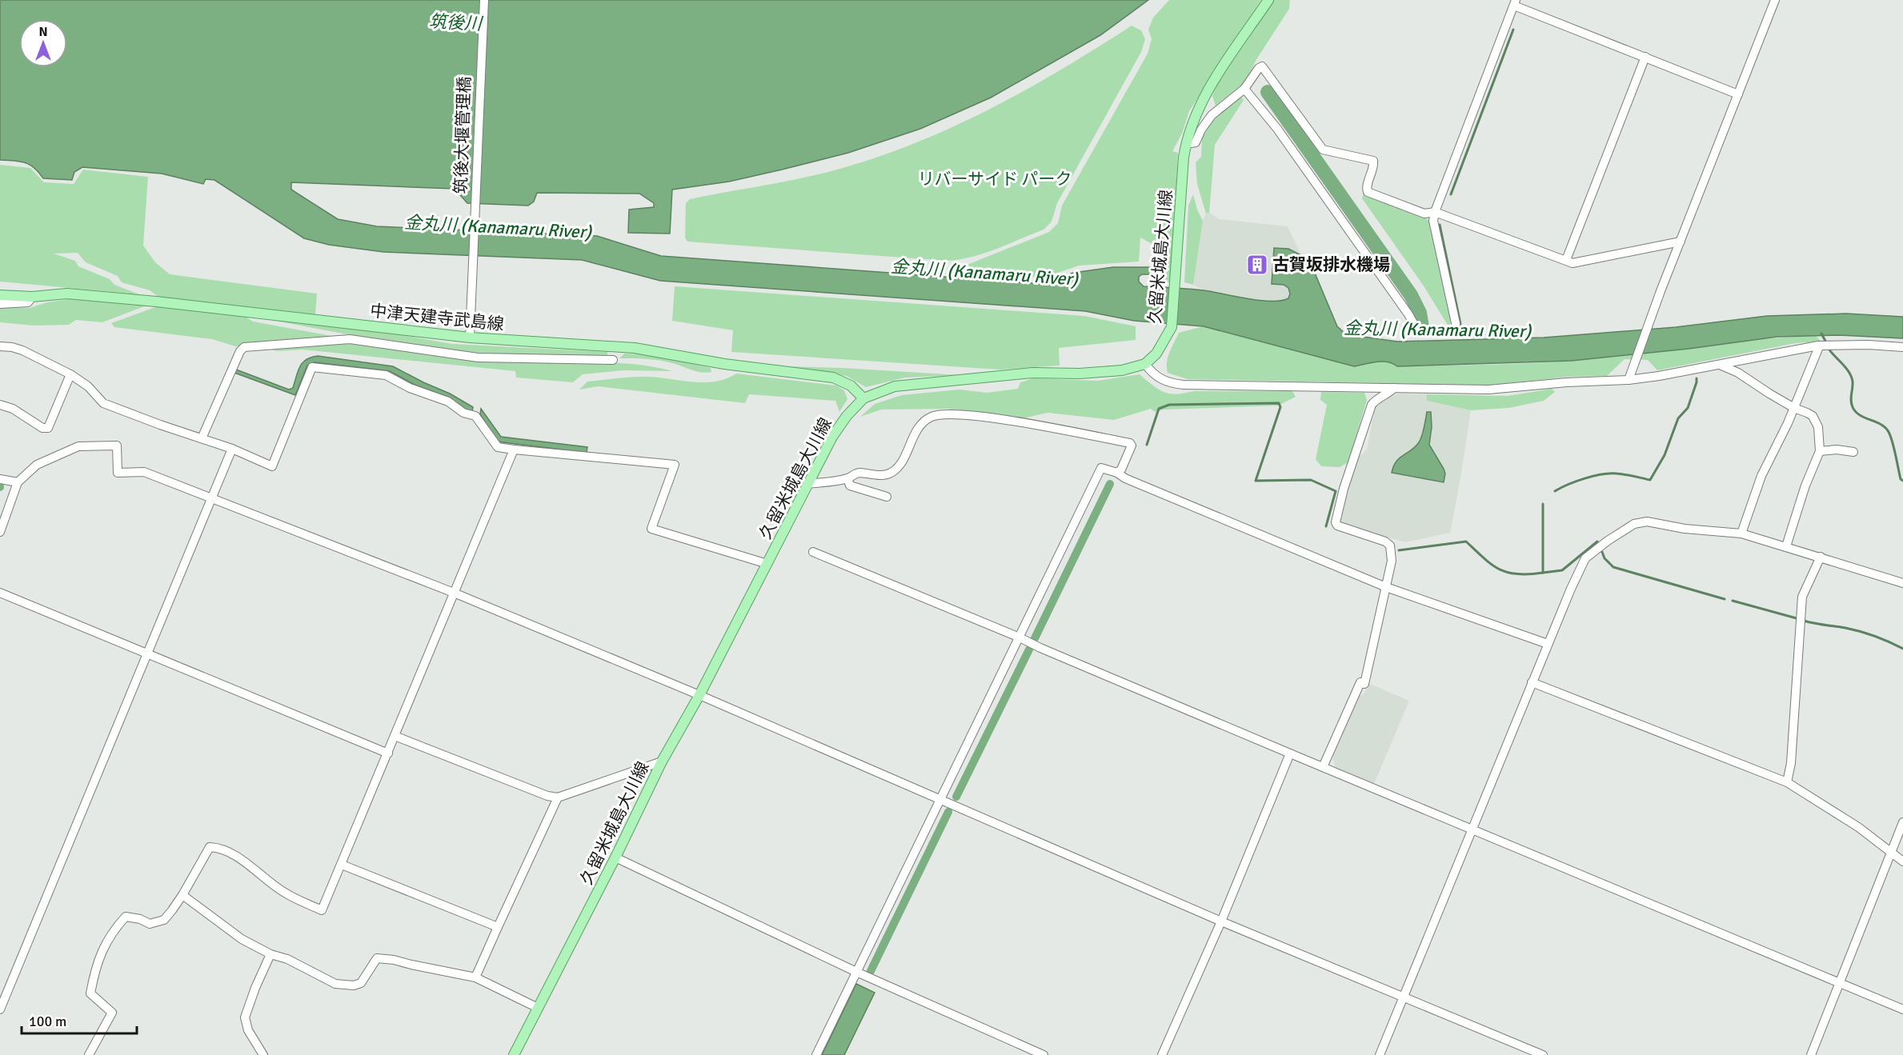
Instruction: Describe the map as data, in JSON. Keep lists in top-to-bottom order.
{
  "streets": {
    "main road": ["久留米城島大川線", "中津天建寺武島線"],
    "street": ["筑後大堰管理橋"]
  },
  "crossings": [
    ["筑後大堰管理橋", "中津天建寺武島線"],
    ["久留米城島大川線", "中津天建寺武島線"]
  ],
  "water": ["筑後川", "金丸川 (Kanamaru River)"],
  "parks": ["リバーサイド パーク"],
  "places": {
    "building": ["古賀坂排水機場"]
  },
  "scale_bar": "100 m",
  "north": "top"
}
